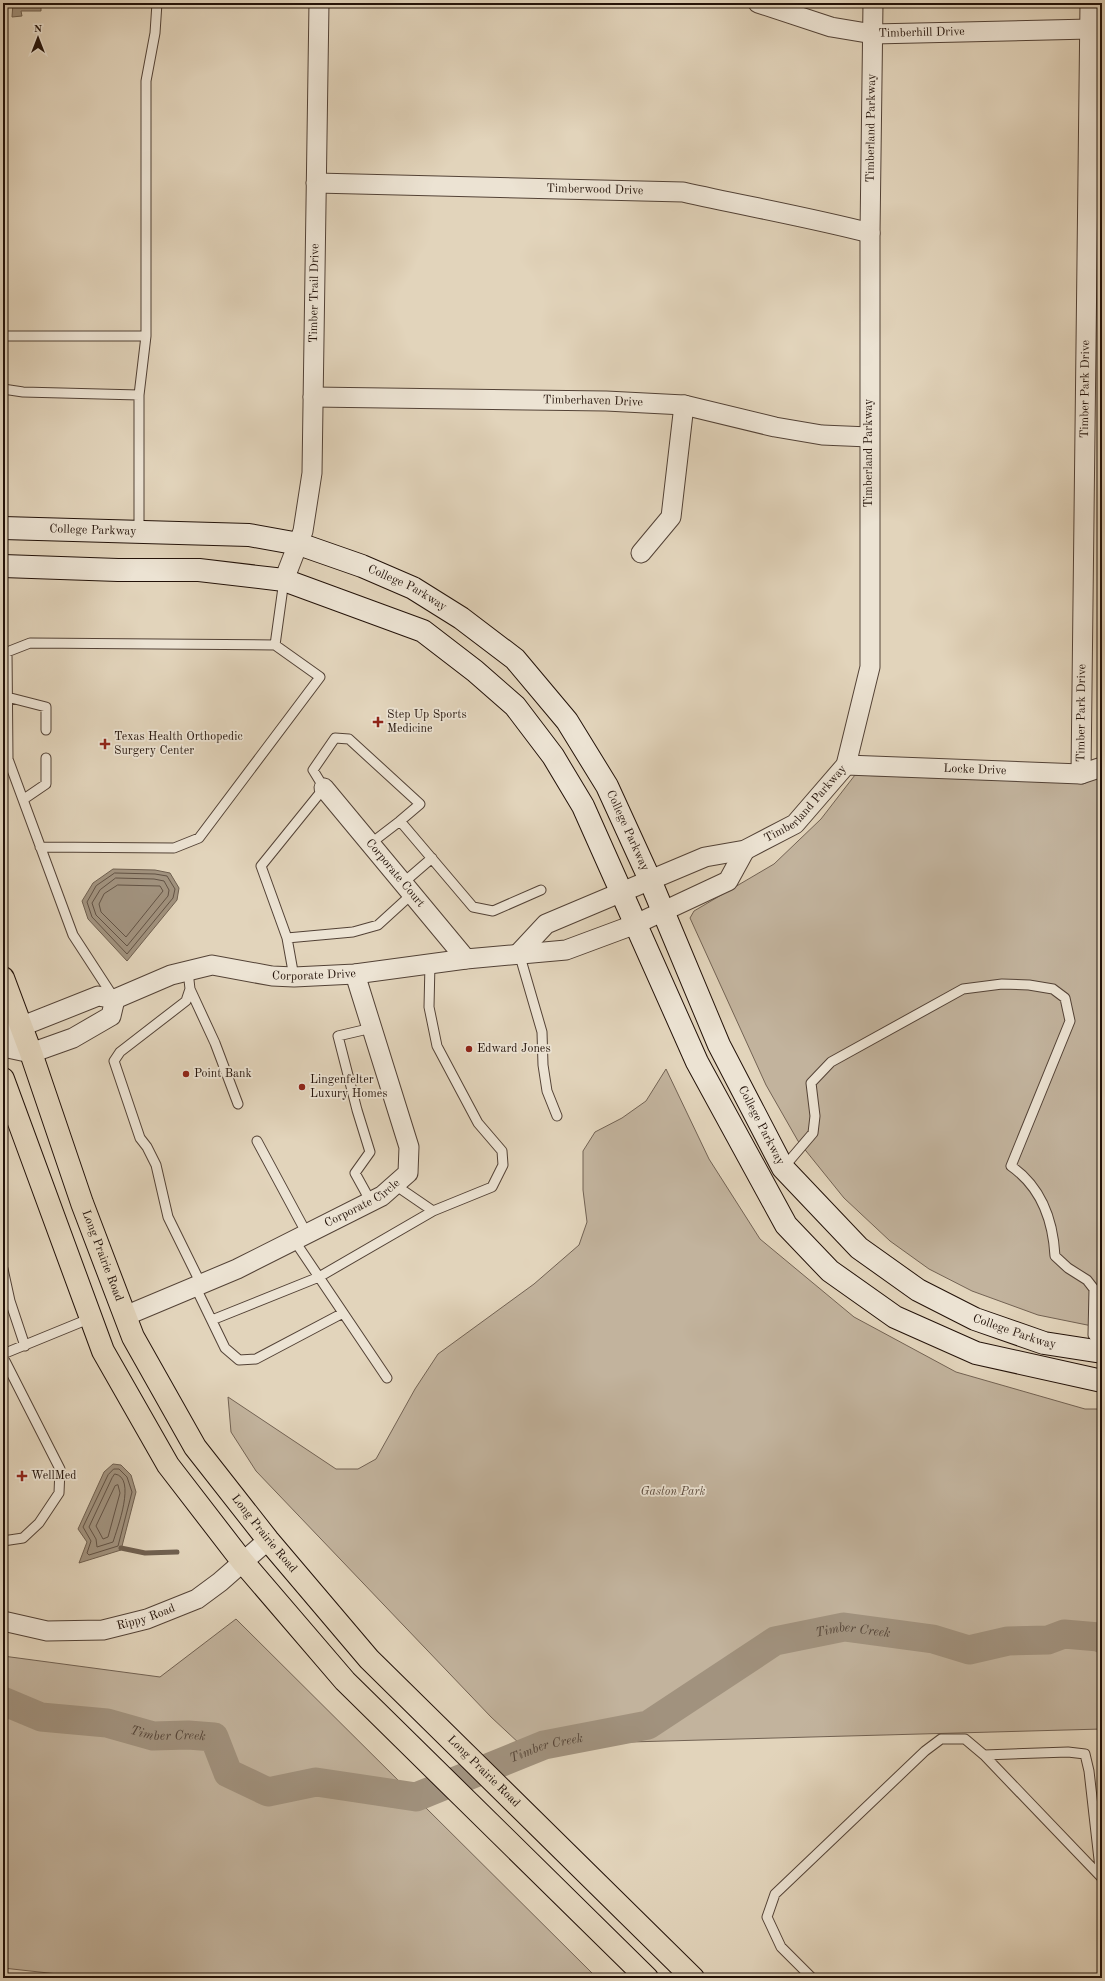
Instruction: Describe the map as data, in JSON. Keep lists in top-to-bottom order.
{
  "streets": {
    "main road": ["College Parkway", "Long Prairie Road"],
    "street": [
      "Timberhill Drive",
      "Timberland Parkway",
      "Timberwood Drive",
      "Timber Trail Drive",
      "Timber Park Drive",
      "Timberhaven Drive",
      "Locke Drive",
      "Corporate Court",
      "Corporate Drive",
      "Corporate Circle",
      "Rippy Road"
    ]
  },
  "crossings": [
    ["Timberhill Drive", "Timberland Parkway"],
    ["Timberhill Drive", "Timber Park Drive"],
    ["Timberland Parkway", "Timberwood Drive"],
    ["Timberland Parkway", "Timberhaven Drive"],
    ["Timberland Parkway", "College Parkway"],
    ["Timberland Parkway", "Locke Drive"],
    ["Timberwood Drive", "Timber Trail Drive"],
    ["Timber Trail Drive", "Timberhaven Drive"],
    ["Timber Trail Drive", "College Parkway"],
    ["Timber Park Drive", "Locke Drive"],
    ["Corporate Court", "Corporate Drive"],
    ["Corporate Drive", "Corporate Circle"],
    ["Corporate Drive", "Long Prairie Road"],
    ["Corporate Circle", "Long Prairie Road"],
    ["Long Prairie Road", "Rippy Road"]
  ],
  "water": ["Timber Creek"],
  "parks": ["Gaston Park"],
  "places": {
    "health": ["Step Up Sports Medicine", "Texas Health Orthopedic Surgery Center", "WellMed"],
    "other": ["Edward Jones", "Point Bank", "Lingenfelter Luxury Homes"]
  },
  "north": "top"
}
